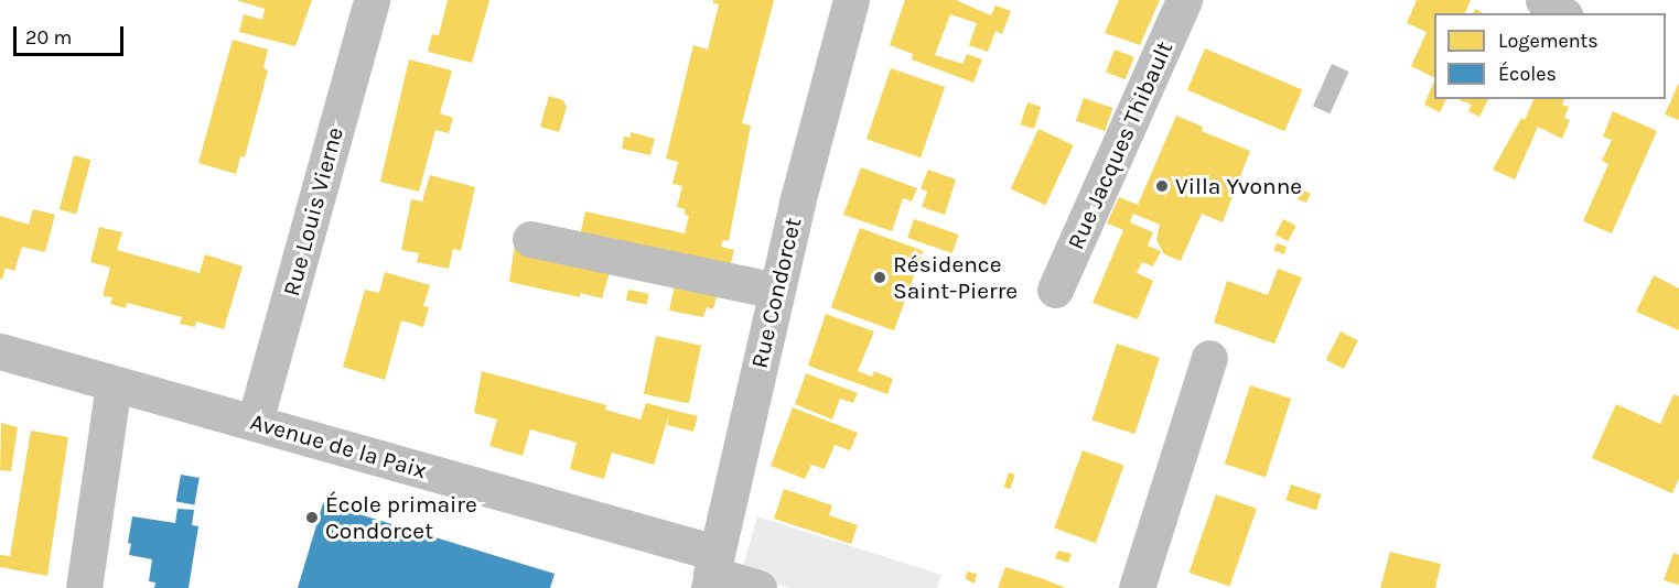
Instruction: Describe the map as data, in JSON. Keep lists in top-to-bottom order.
{
  "streets": {
    "street": [
      "Rue Jacques Thibault",
      "Rue Louis Vierne",
      "Rue Condorcet",
      "Avenue de la Paix"
    ]
  },
  "crossings": [
    ["Rue Louis Vierne", "Avenue de la Paix"],
    ["Rue Condorcet", "Avenue de la Paix"]
  ],
  "places": ["Villa Yvonne", "Résidence Saint-Pierre", "École primaire Condorcet"],
  "legend": ["Logements", "Écoles"],
  "scale_bar": "20 m"
}
